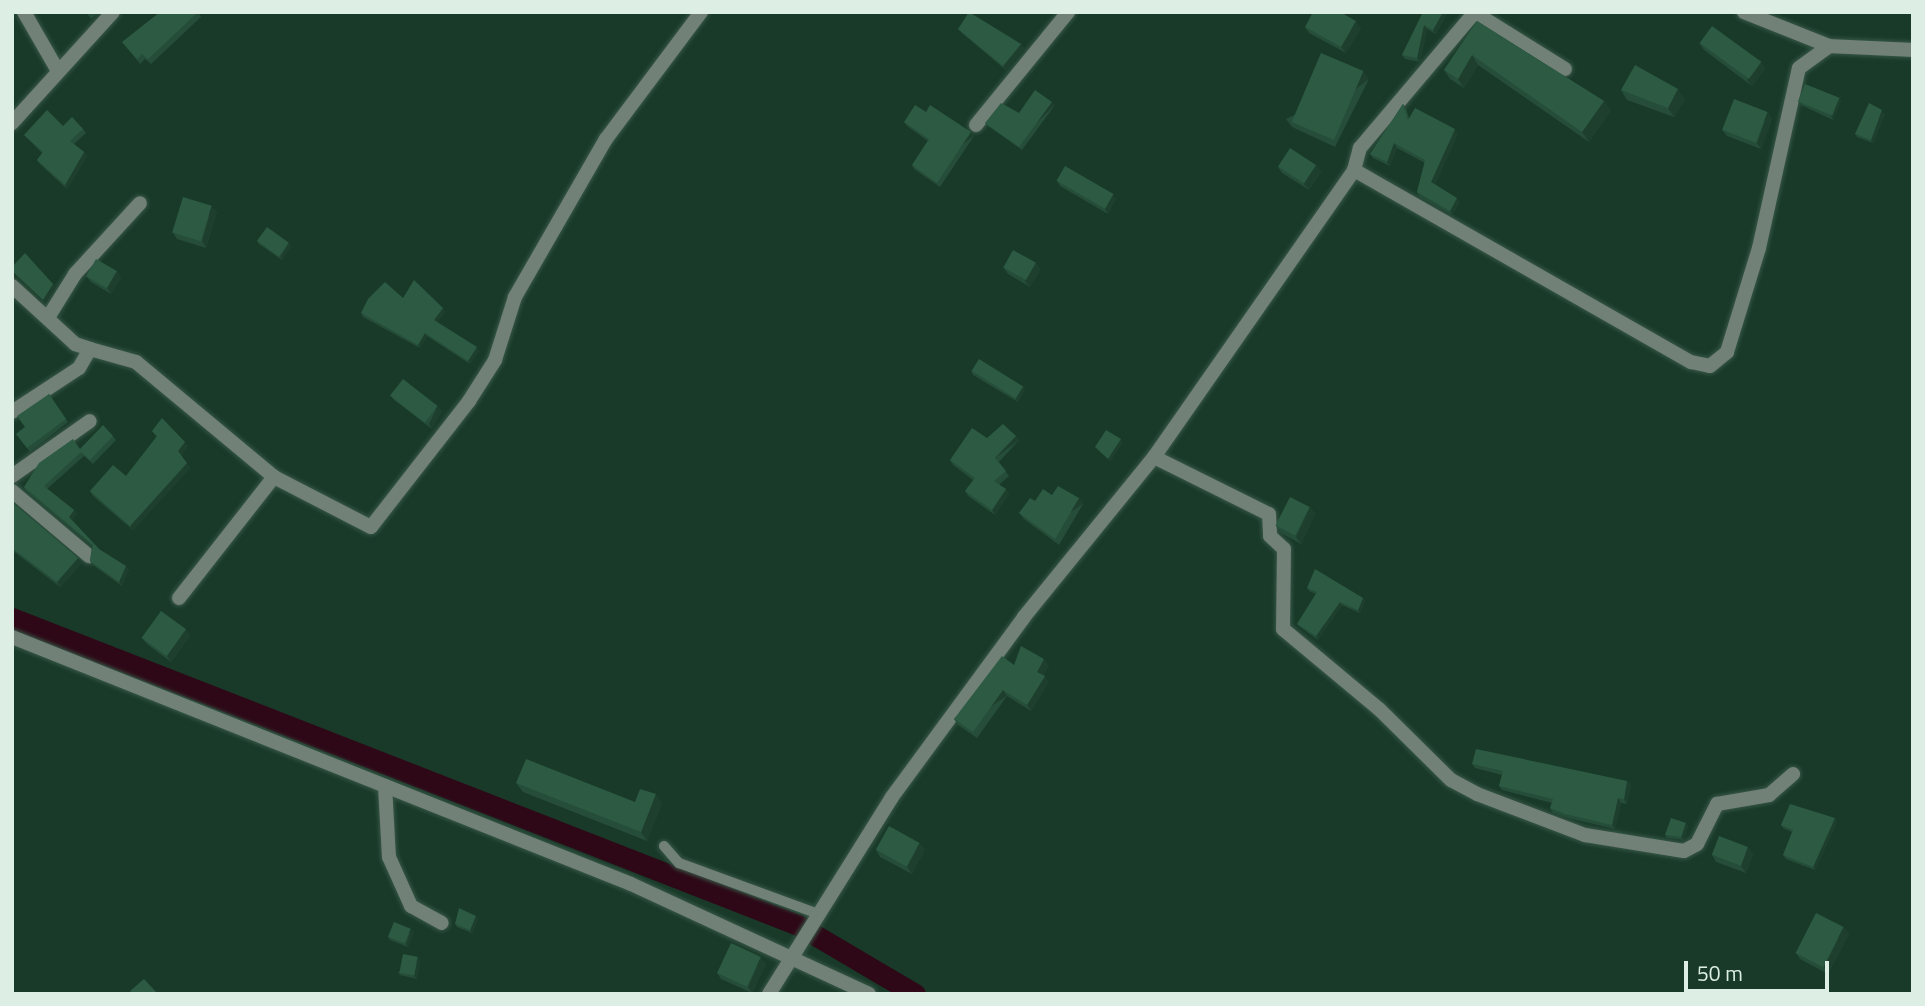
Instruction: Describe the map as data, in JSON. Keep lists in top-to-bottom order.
{
  "scale_bar": "50 m"
}
